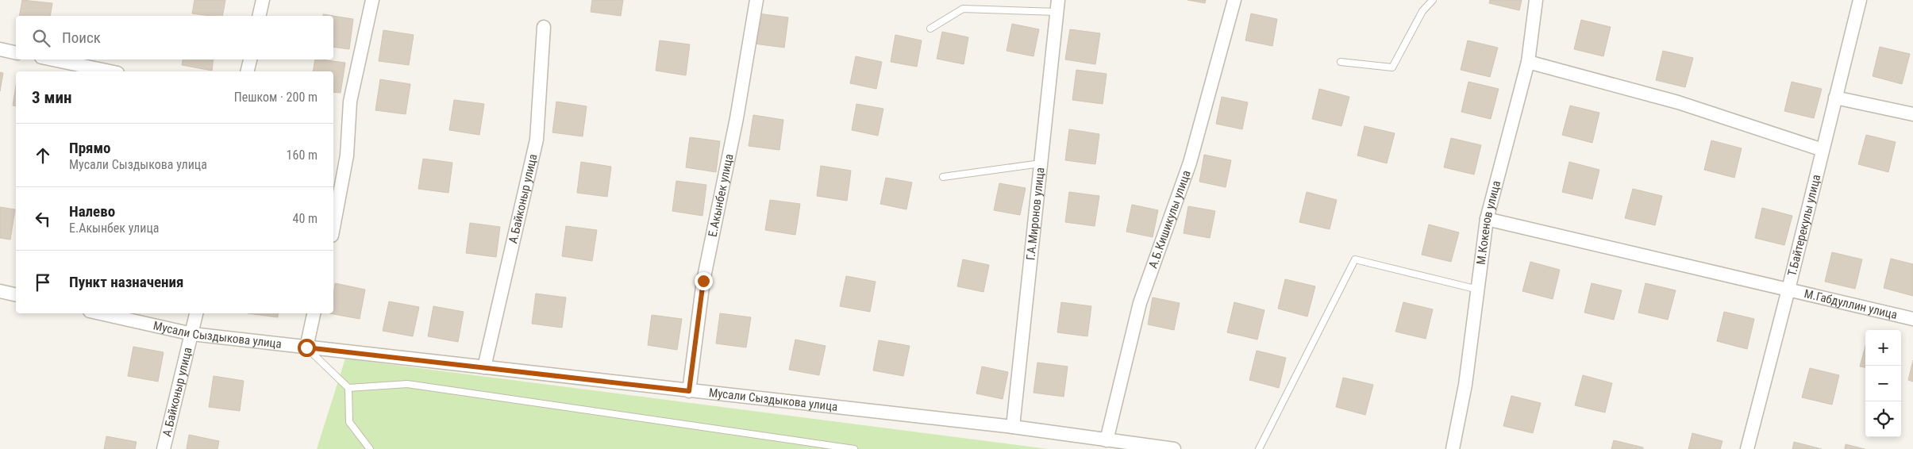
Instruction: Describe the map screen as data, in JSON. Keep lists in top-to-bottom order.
{
  "streets": {
    "street": [
      "Е.Акынбек улица",
      "А.Байконыр улица",
      "Г.А.Миронов улица",
      "А.Б.Кишикулы улица",
      "М.Кокенов улица",
      "Т.Байтерекулы улица",
      "М.Габдуллин улица",
      "Мусали Сыздыкова улица"
    ]
  },
  "crossings": [
    ["Е.Акынбек улица", "Мусали Сыздыкова улица"],
    ["А.Байконыр улица", "Мусали Сыздыкова улица"],
    ["Г.А.Миронов улица", "Мусали Сыздыкова улица"],
    ["А.Б.Кишикулы улица", "Мусали Сыздыкова улица"],
    ["М.Кокенов улица", "М.Габдуллин улица"],
    ["Т.Байтерекулы улица", "М.Габдуллин улица"]
  ],
  "page": {
    "search": "Поиск",
    "heading": ["3 мин", "Пешком · 200 m"],
    "list": [
      ["Прямо", "Мусали Сыздыкова улица", "160 m"],
      ["Налево", "Е.Акынбек улица", "40 m"],
      "Пункт назначения"
    ],
    "map_buttons": ["+", "−"]
  }
}
